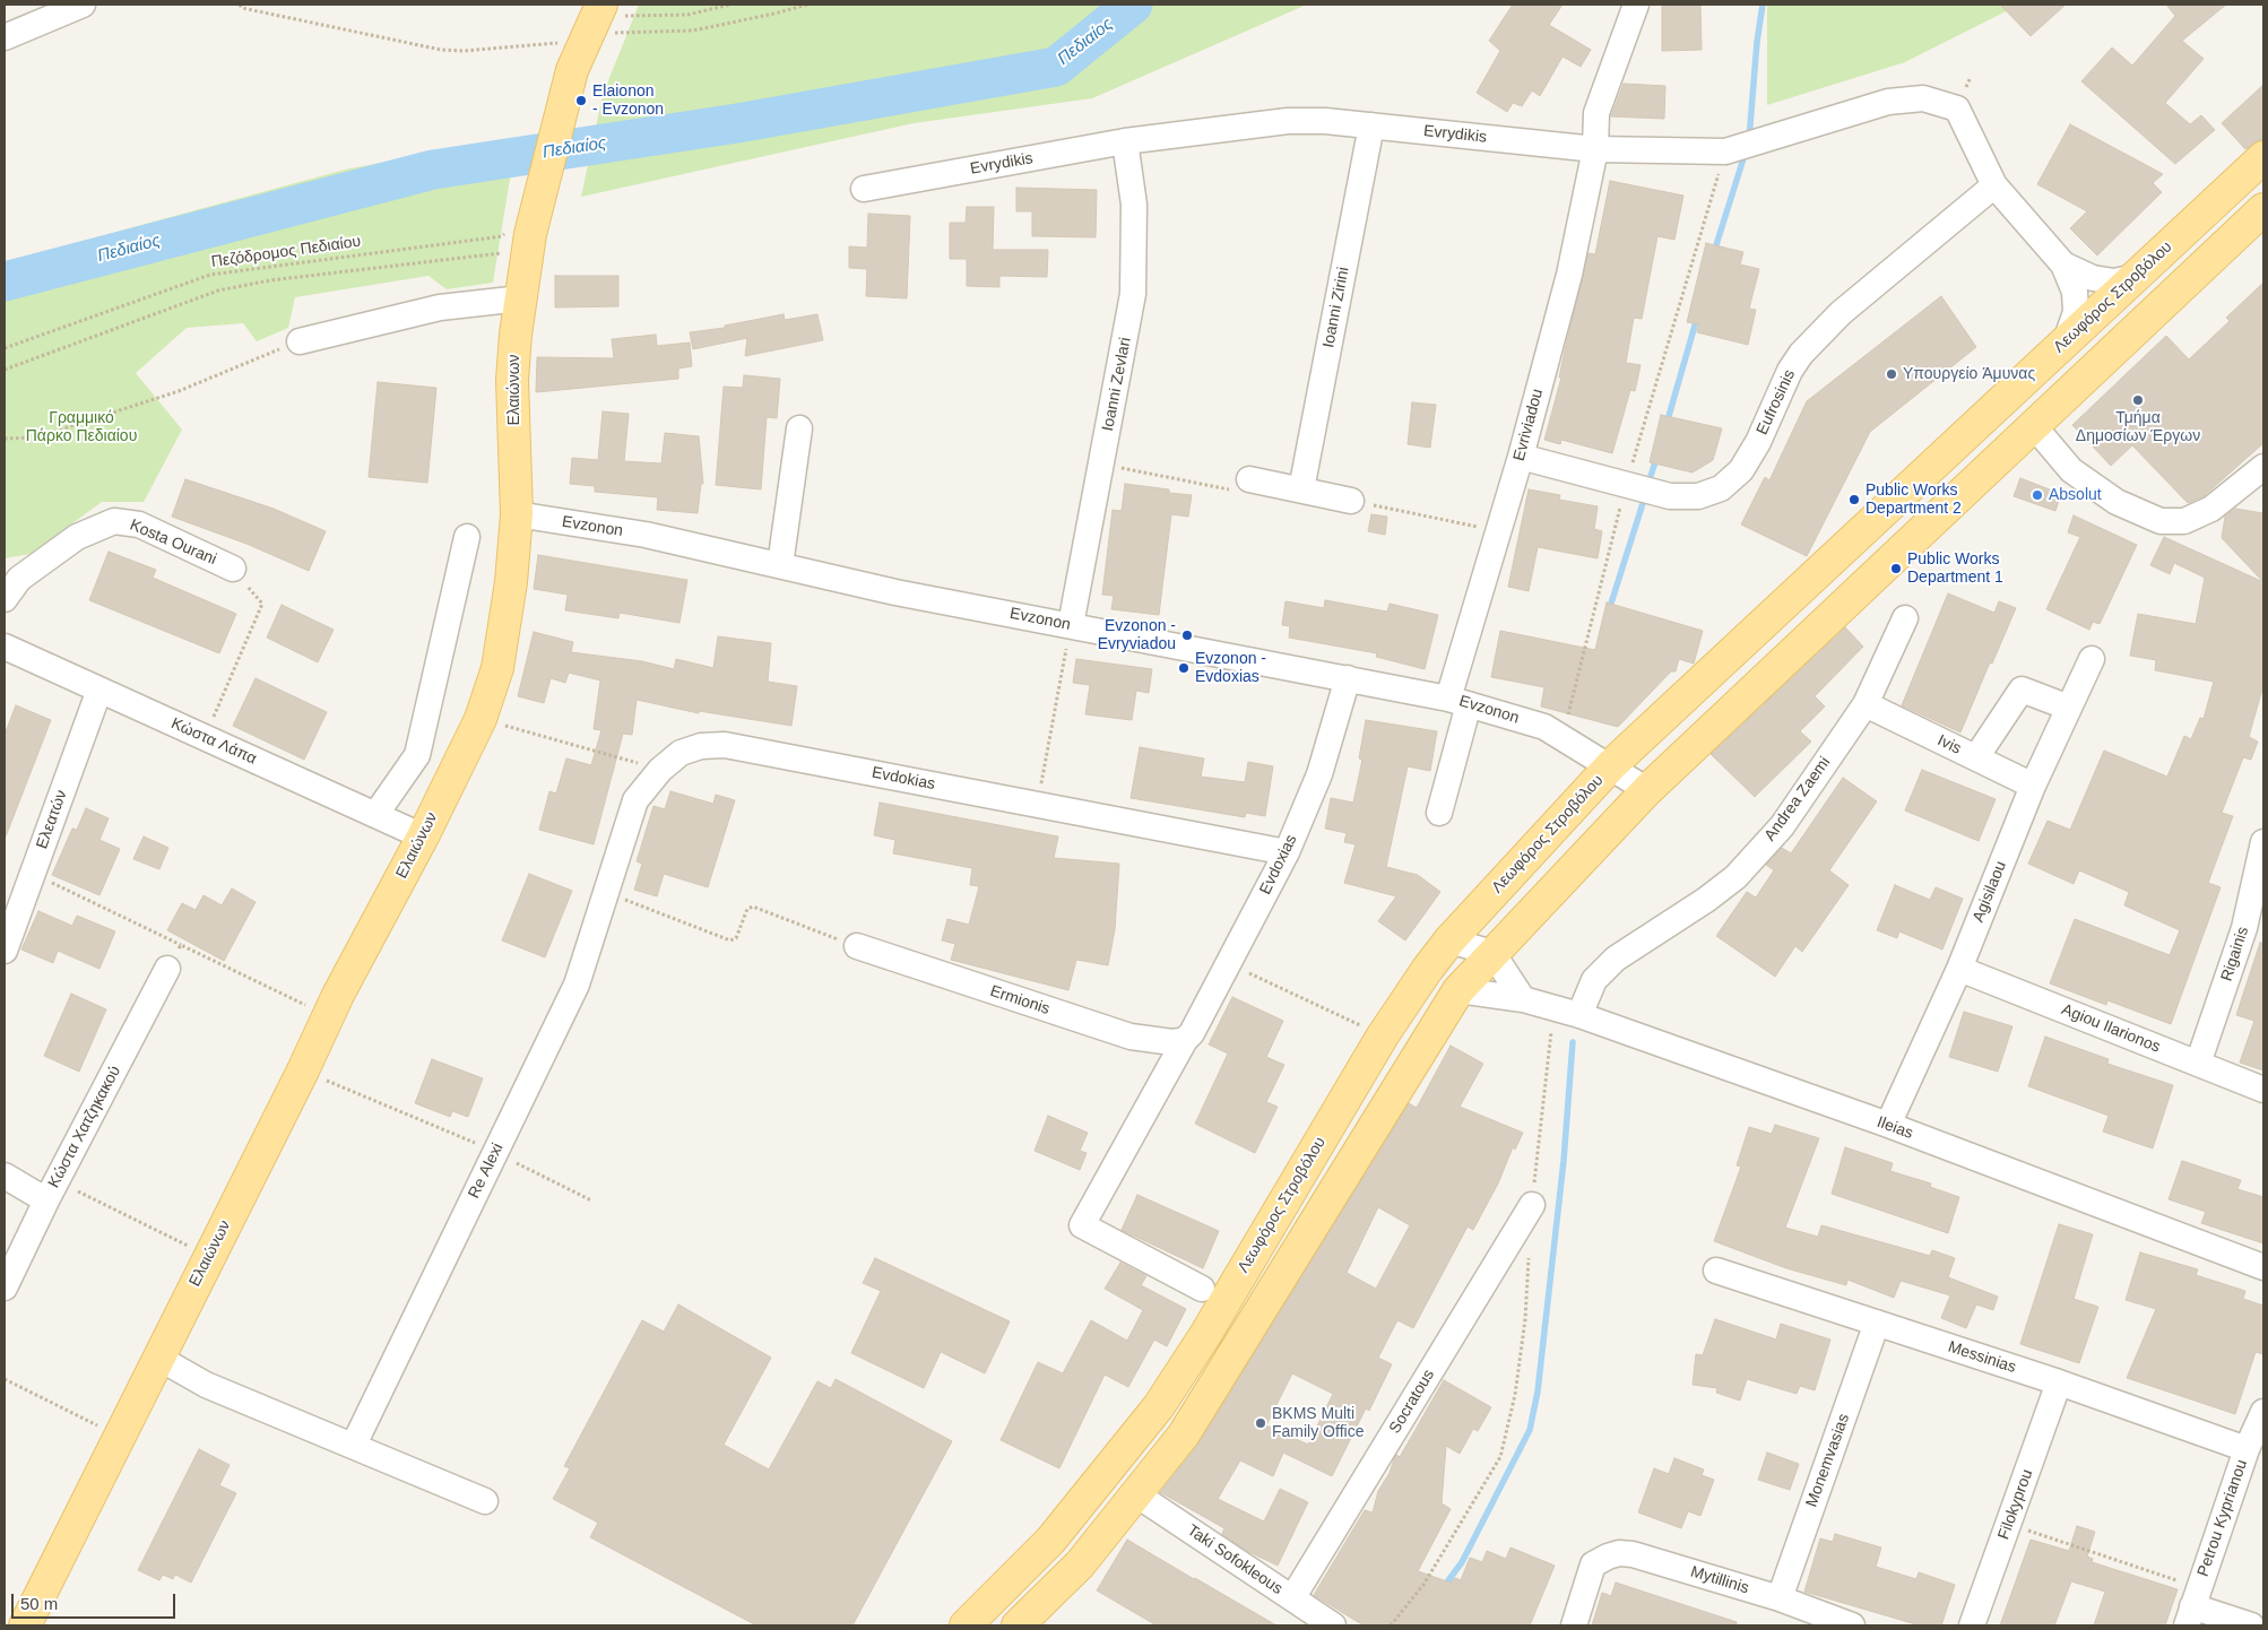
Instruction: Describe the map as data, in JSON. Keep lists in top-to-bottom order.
{
  "streets": {
    "main road": ["Λεωφόρος Στροβόλου", "Ελαιώνων"],
    "street": [
      "Evrydikis",
      "Ioanni Zirini",
      "Ioanni Zevlari",
      "Eufrosinis",
      "Evriviadou",
      "Evzonon",
      "Kosta Ourani",
      "Κώστα Λάπα",
      "Ivis",
      "Evdokias",
      "Andrea Zaemi",
      "Ελεατών",
      "Evdoxias",
      "Agisilaou",
      "Rigainis",
      "Ermionis",
      "Agiou Ilarionos",
      "Κώστα Χατζηκακού",
      "Ileias",
      "Re Alexi",
      "Messinias",
      "Socratous",
      "Monemvasias",
      "Filokyprou",
      "Petrou Kyprianou",
      "Taki Sofokleous",
      "Mytillinis"
    ],
    "path": ["Πεζόδρομος Πεδιαίου"]
  },
  "crossings": [
    ["Evrydikis", "Ioanni Zirini"],
    ["Evrydikis", "Ioanni Zevlari"],
    ["Evrydikis", "Eufrosinis"],
    ["Evrydikis", "Evriviadou"],
    ["Πεζόδρομος Πεδιαίου", "Ελαιώνων"],
    ["Λεωφόρος Στροβόλου", "Evzonon"],
    ["Ioanni Zevlari", "Evzonon"],
    ["Ελαιώνων", "Evzonon"],
    ["Ελαιώνων", "Κώστα Λάπα"],
    ["Eufrosinis", "Evriviadou"],
    ["Evriviadou", "Evzonon"],
    ["Evzonon", "Evdoxias"],
    ["Κώστα Λάπα", "Ελεατών"],
    ["Ivis", "Andrea Zaemi"],
    ["Ivis", "Agisilaou"],
    ["Evdokias", "Evdoxias"],
    ["Evdokias", "Re Alexi"],
    ["Andrea Zaemi", "Ileias"],
    ["Evdoxias", "Ermionis"],
    ["Agisilaou", "Agiou Ilarionos"],
    ["Agisilaou", "Ileias"],
    ["Rigainis", "Agiou Ilarionos"],
    ["Messinias", "Monemvasias"],
    ["Messinias", "Filokyprou"],
    ["Messinias", "Petrou Kyprianou"],
    ["Socratous", "Taki Sofokleous"],
    ["Monemvasias", "Mytillinis"]
  ],
  "water": ["Πεδιαίος"],
  "parks": ["Γραμμικό Πάρκο Πεδιαίου"],
  "places": [
    "Elaionon - Evzonon",
    "Υπουργείο Άμυνας",
    "Τμήμα Δημοσίων Έργων",
    "Absolut",
    "Public Works Department 2",
    "Public Works Department 1",
    "Evzonon - Evryviadou",
    "Evzonon - Evdoxias",
    "BKMS Multi Family Office"
  ],
  "scale_bar": "50 m"
}
